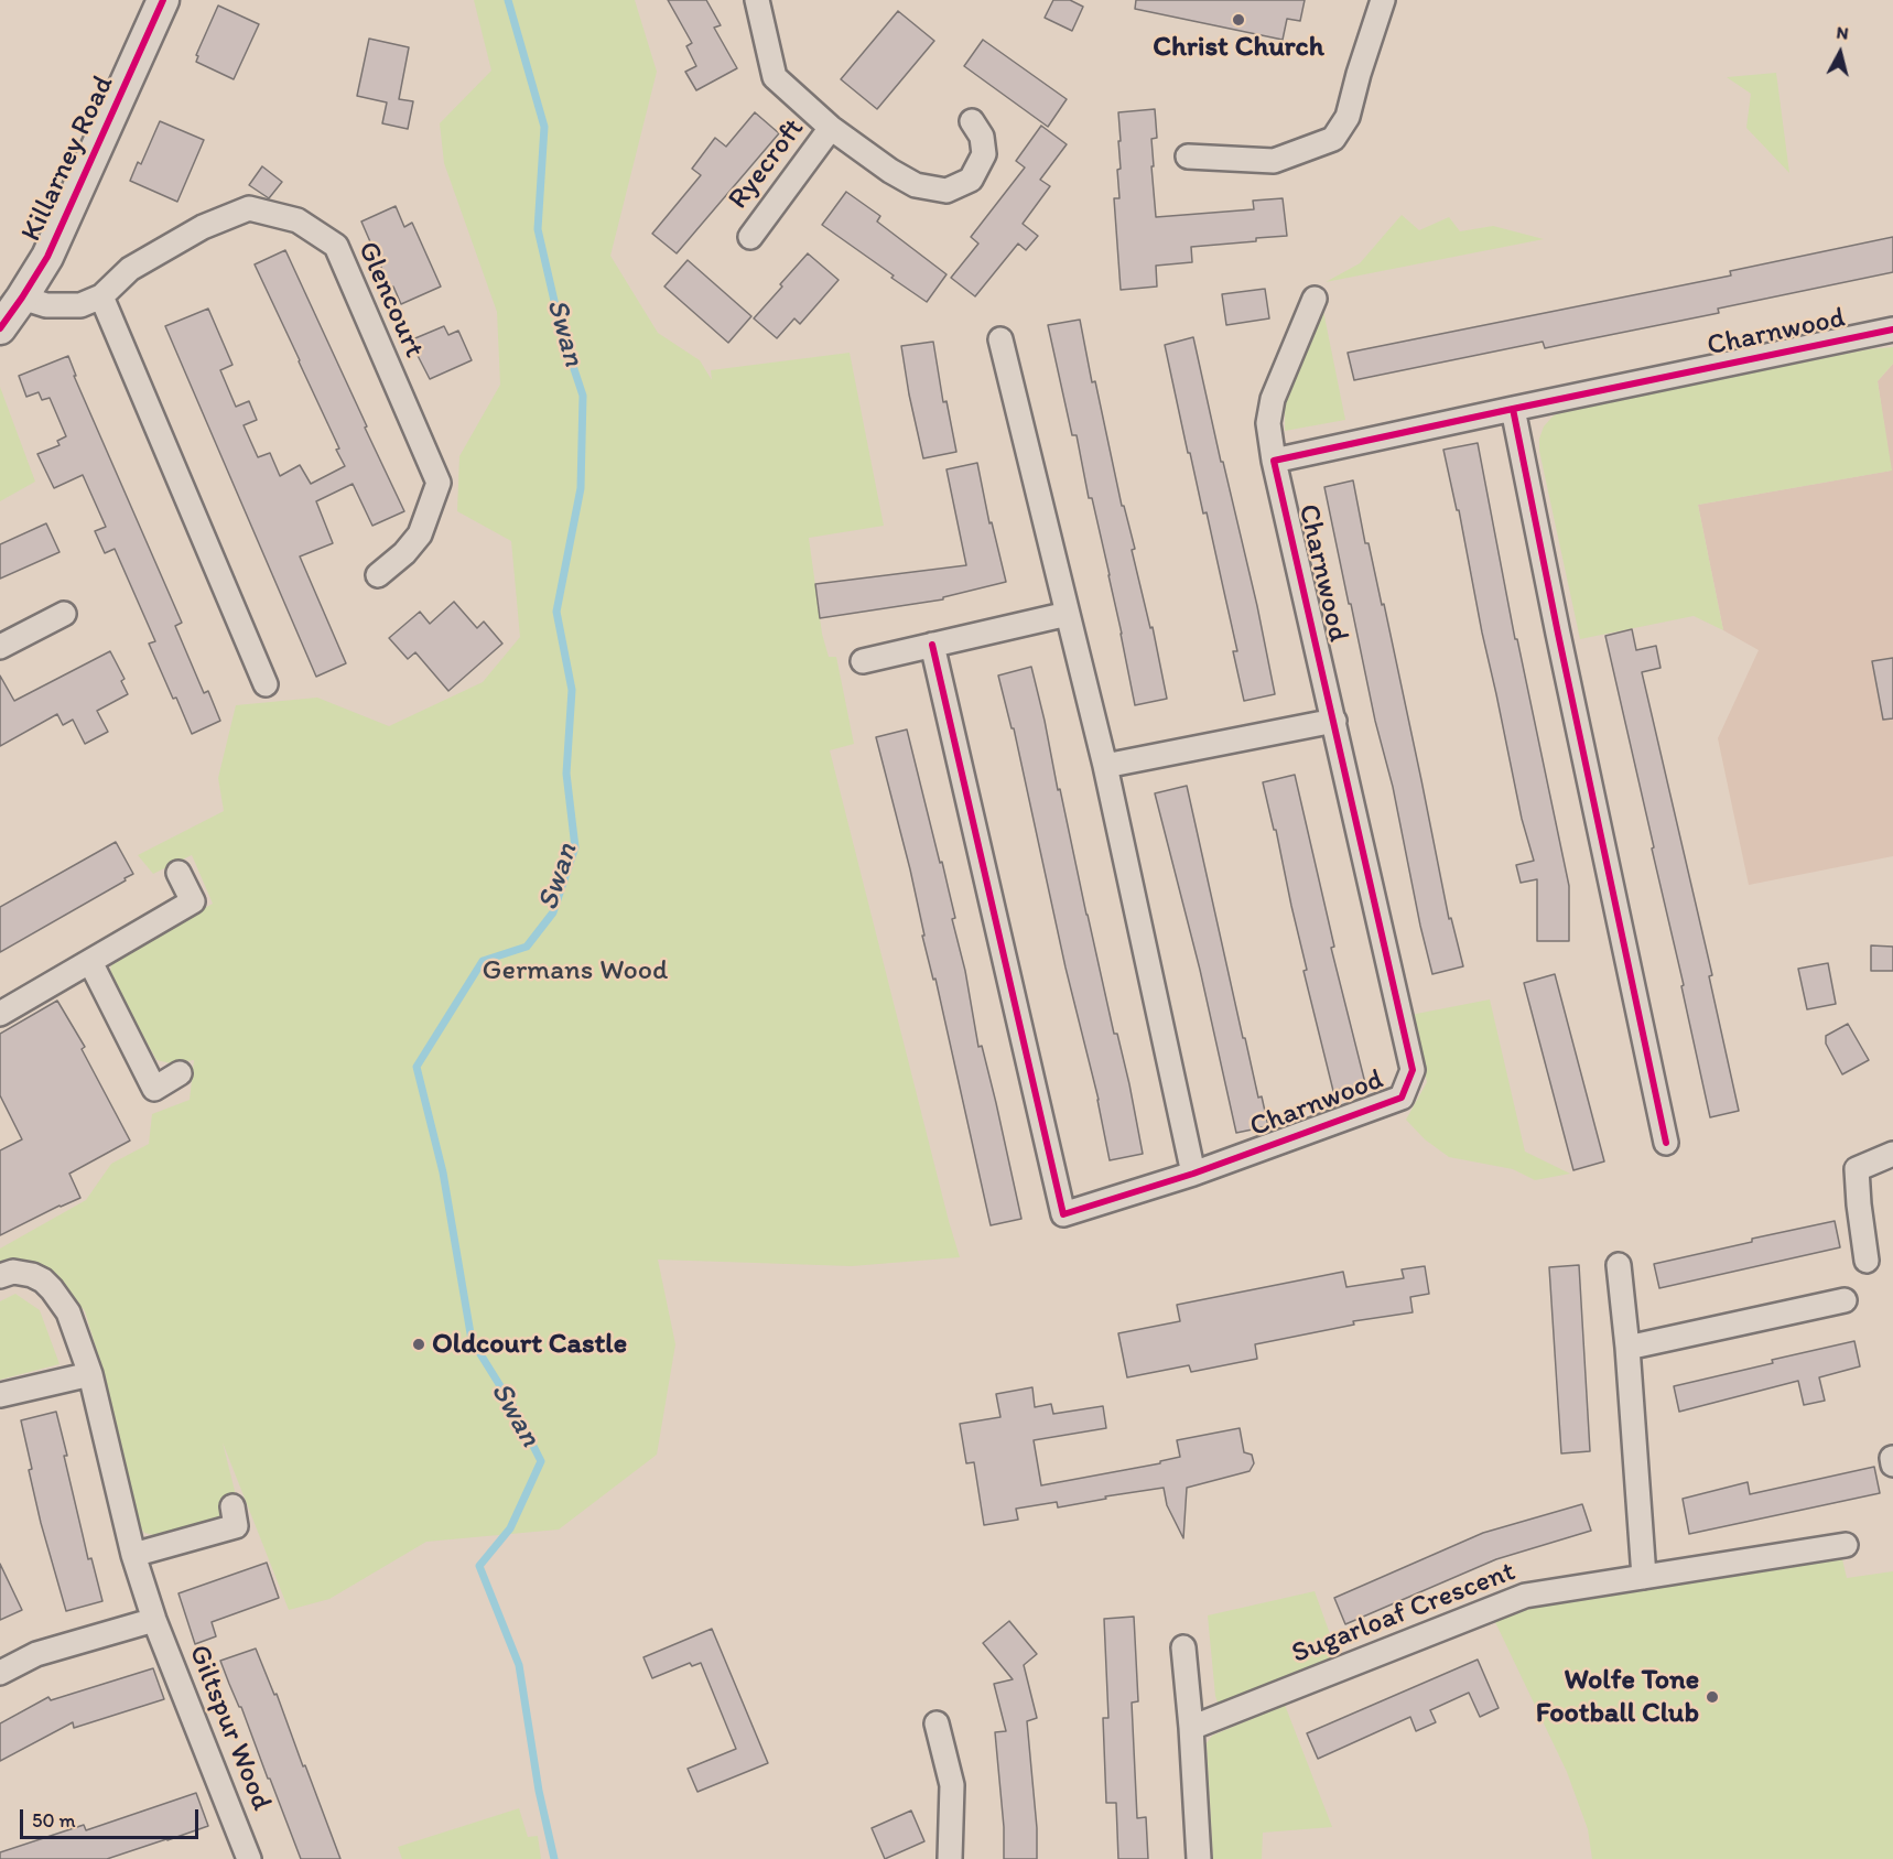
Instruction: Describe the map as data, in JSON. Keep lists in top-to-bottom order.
{
  "streets": {
    "main road": ["Killarney Road"],
    "street": [
      "Ryecroft",
      "Glencourt",
      "Charnwood",
      "Sugarloaf Crescent",
      "Giltspur Wood"
    ]
  },
  "crossings": [
    ["Killarney Road", "Glencourt"]
  ],
  "water": ["Swan"],
  "parks": ["Germans Wood"],
  "places": ["Christ Church", "Oldcourt Castle", "Wolfe Tone Football Club"],
  "scale_bar": "50 m",
  "north": "top"
}
